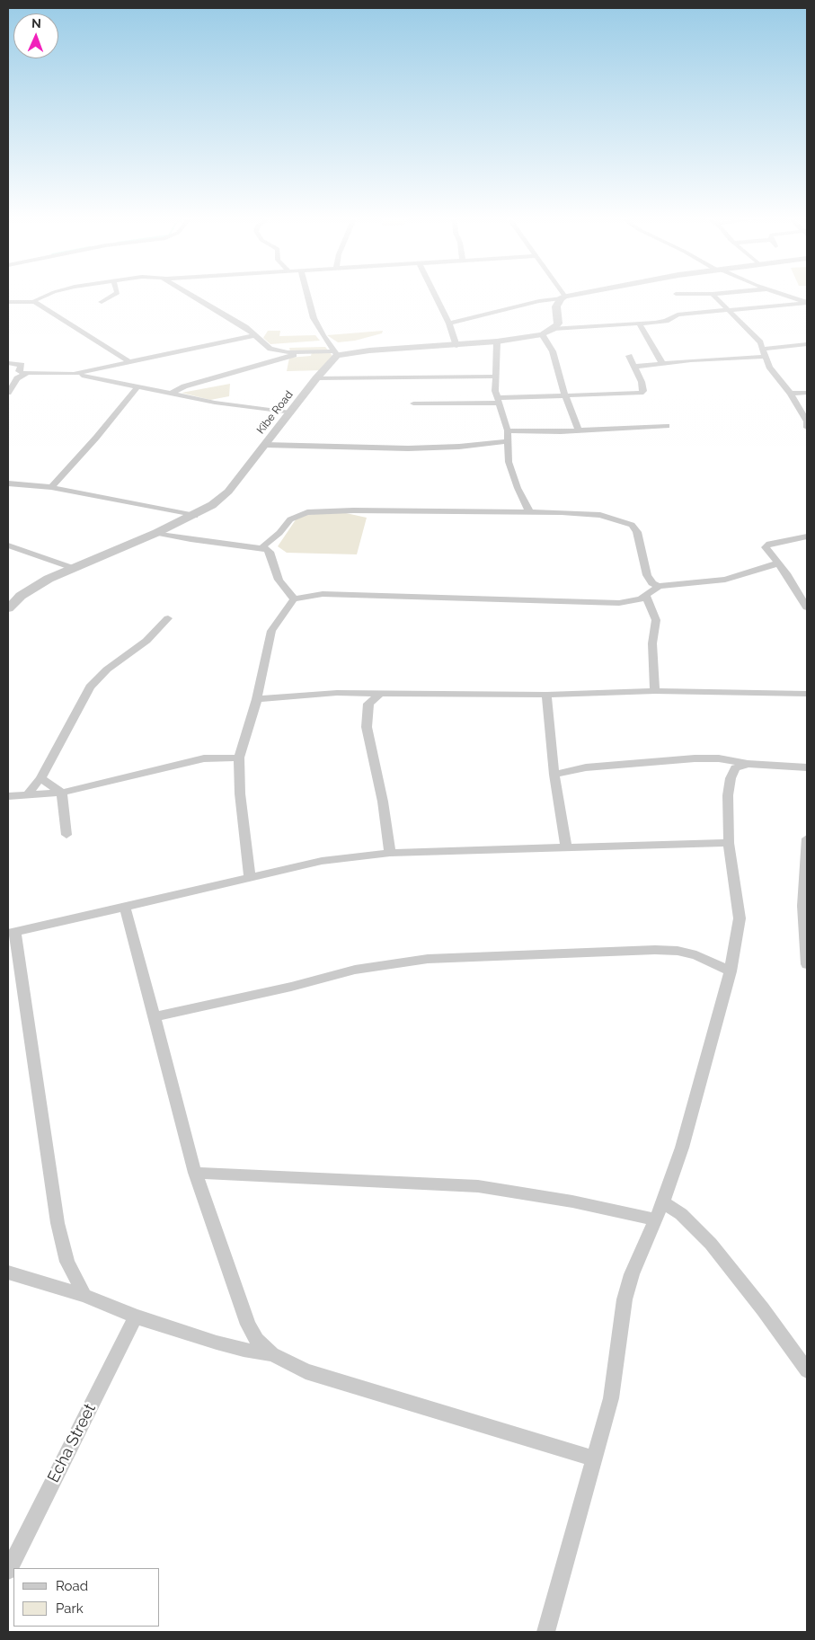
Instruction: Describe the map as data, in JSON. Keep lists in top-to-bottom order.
{
  "streets": {
    "street": ["Kibe Road", "Echa Street"]
  },
  "legend": ["Road", "Park"],
  "north": "top"
}
